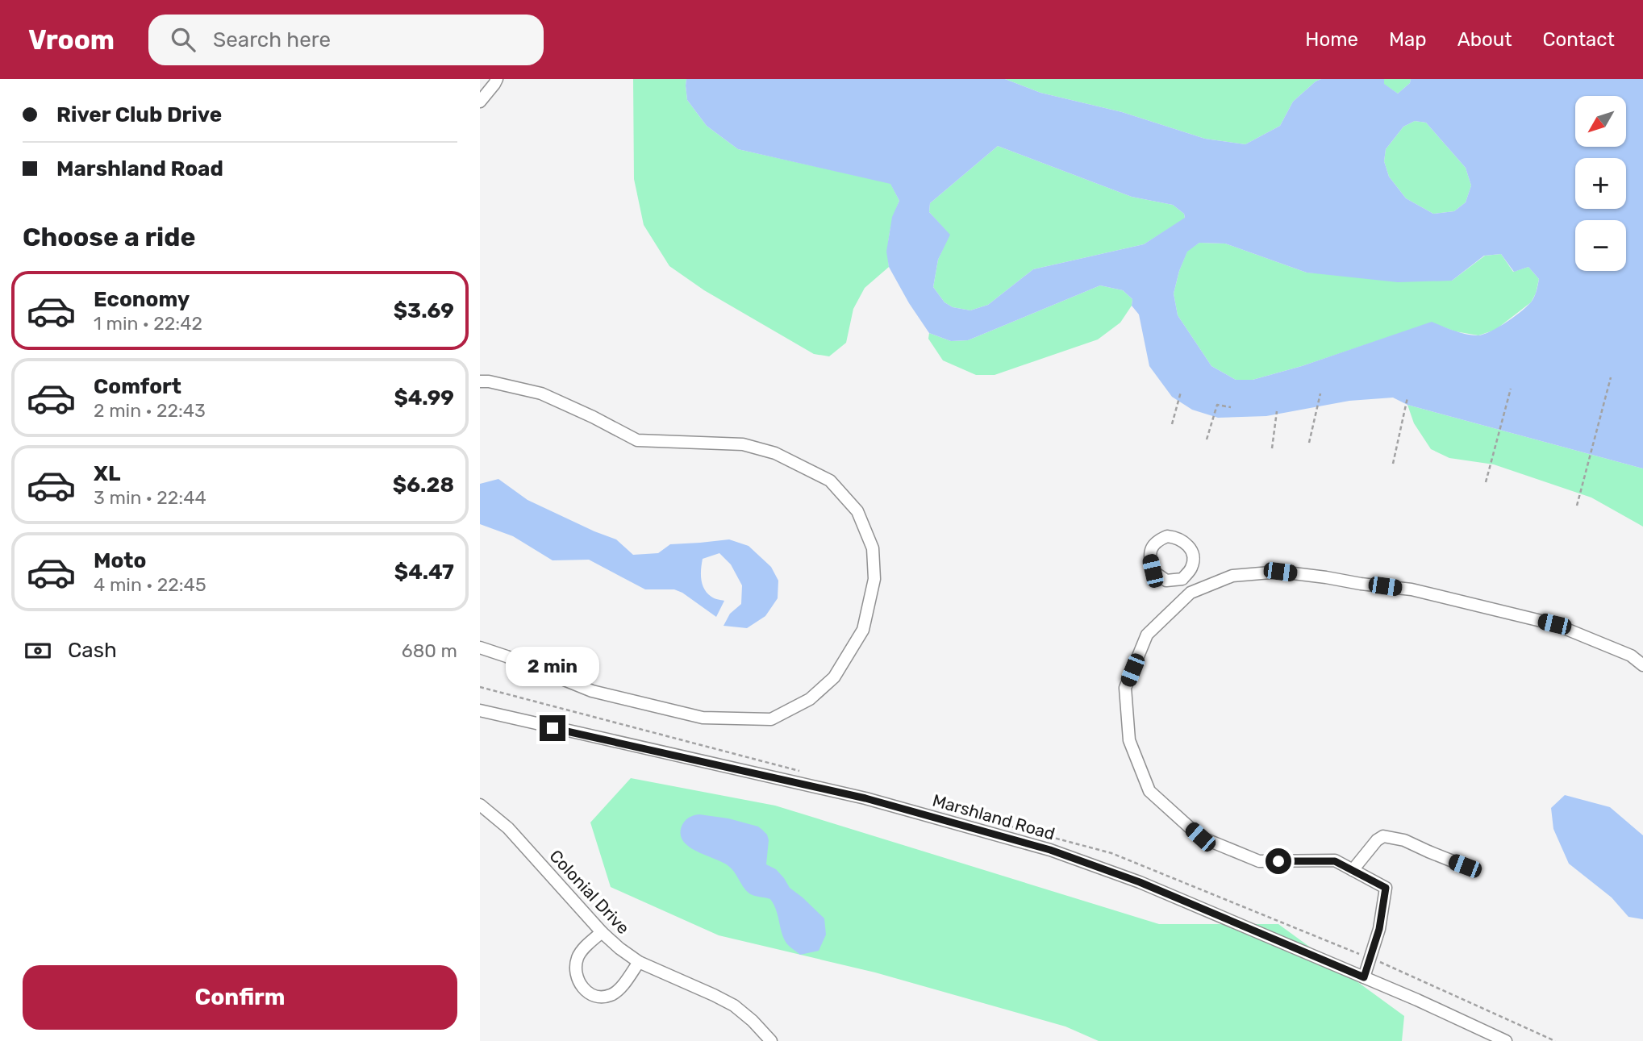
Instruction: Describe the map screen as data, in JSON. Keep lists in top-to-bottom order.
{
  "streets": {
    "street": ["Marshland Road", "Colonial Drive"]
  },
  "north": "bottom left",
  "page": {
    "header": "Vroom",
    "search": "Search here",
    "nav": [
      "Home",
      "Map",
      "About",
      "Contact"
    ],
    "banner": ["River Club Drive", "Marshland Road"],
    "map_buttons": ["+", "−"],
    "heading": "Choose a ride",
    "list": [
      {
        "name": "Economy",
        "note": "1 min · 22:42",
        "value": "$3.69"
      },
      {
        "name": "Comfort",
        "note": "2 min · 22:43",
        "value": "$4.99"
      },
      {
        "name": "XL",
        "note": "3 min · 22:44",
        "value": "$6.28"
      },
      {
        "name": "Moto",
        "note": "4 min · 22:45",
        "value": "$4.47"
      }
    ],
    "pay": ["Cash", "680 m"],
    "bubble": "2 min",
    "buttons": "Confirm"
  }
}
